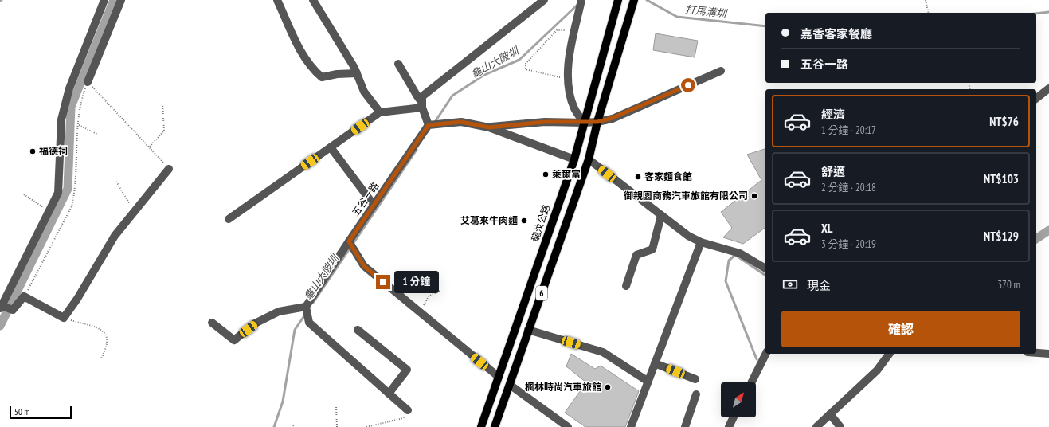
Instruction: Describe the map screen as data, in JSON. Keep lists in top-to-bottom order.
{
  "streets": {
    "main road": ["龍汶公路", "6"],
    "street": ["五谷一路"]
  },
  "water": ["打馬溝圳", "龜山大陂圳"],
  "places": [
    "福德祠",
    "萊爾富",
    "客家麵食館",
    "御親園商務汽車旅館有限公司",
    "艾葛來牛肉麵",
    "楓林時尚汽車旅館"
  ],
  "scale_bar": "50 m",
  "north": "top right",
  "page": {
    "banner": ["嘉香客家餐廳", "五谷一路"],
    "list": [
      {
        "name": "經濟",
        "note": "1 分鐘 · 20:17",
        "value": "NT$76"
      },
      {
        "name": "舒適",
        "note": "2 分鐘 · 20:18",
        "value": "NT$103"
      },
      {
        "name": "XL",
        "note": "3 分鐘 · 20:19",
        "value": "NT$129"
      }
    ],
    "pay": ["現金", "370 m"],
    "bubble": "1 分鐘",
    "buttons": "確認",
    "scale": "50 m"
  }
}
